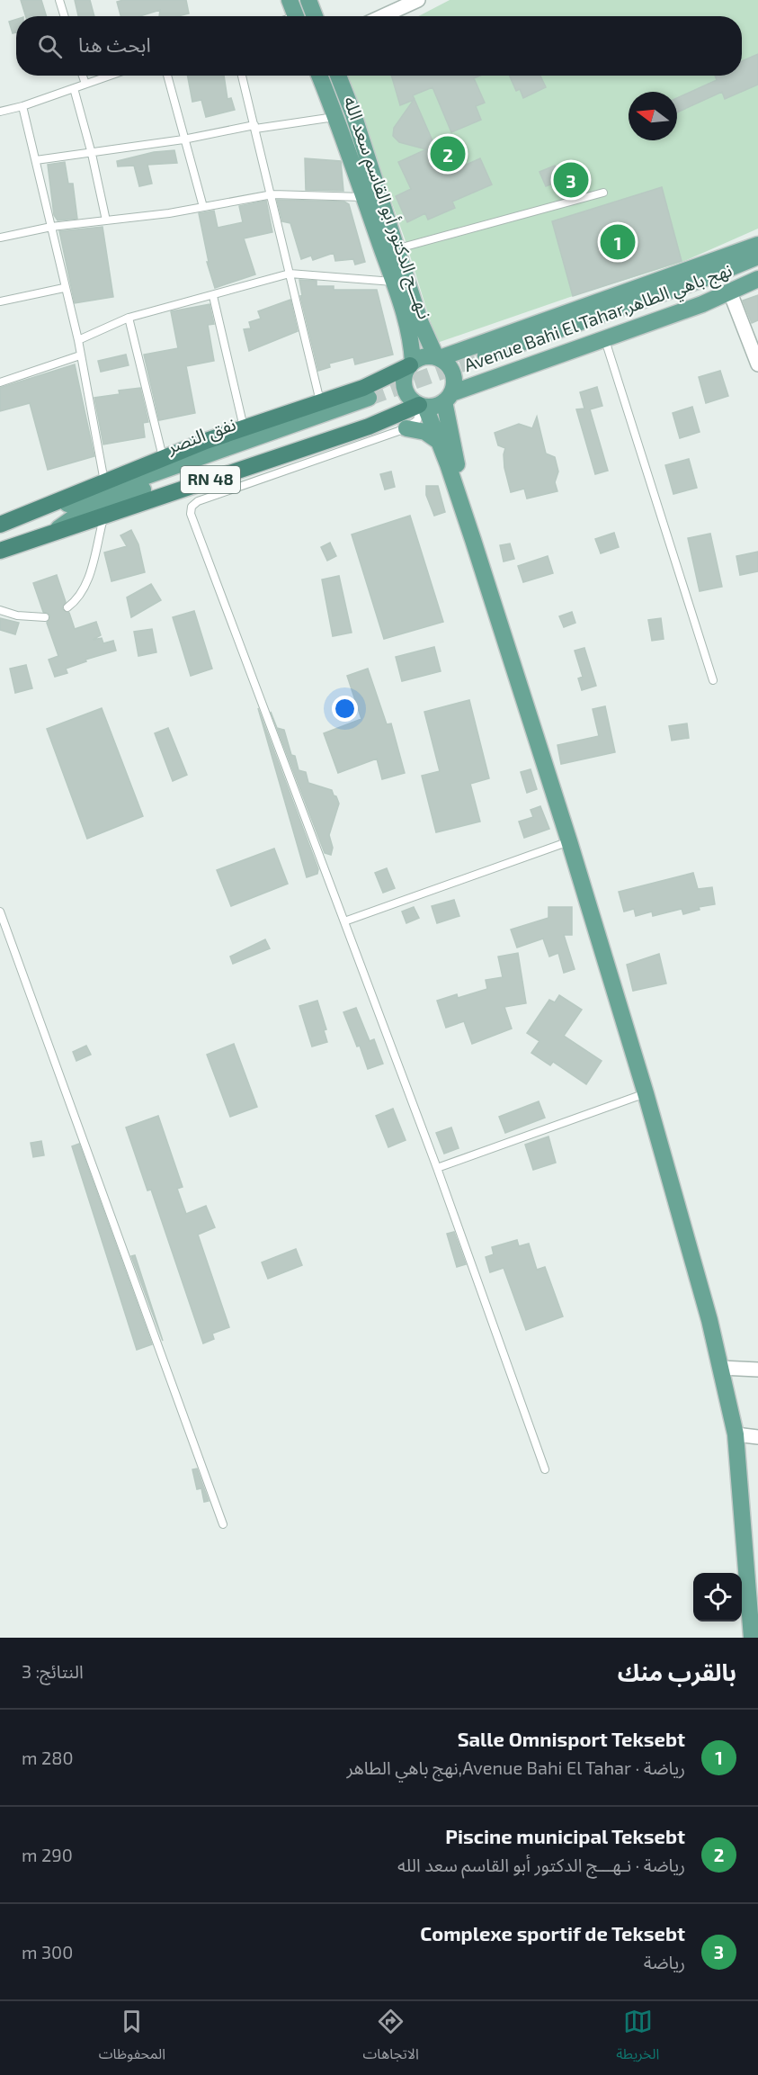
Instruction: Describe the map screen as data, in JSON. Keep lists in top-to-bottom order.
{
  "streets": {
    "highway": ["RN 48"],
    "main road": ["نـهـــج الدكتور أبو القاسم سعد الله", "Avenue Bahi El Tahar,نهج باهي الطاهر", "نفق النصر"]
  },
  "crossings": [
    ["نـهـــج الدكتور أبو القاسم سعد الله", "Avenue Bahi El Tahar,نهج باهي الطاهر"],
    ["نـهـــج الدكتور أبو القاسم سعد الله", "RN 48"],
    ["Avenue Bahi El Tahar,نهج باهي الطاهر", "RN 48"],
    ["نفق النصر", "RN 48"]
  ],
  "north": "left",
  "page": {
    "search": "ابحث هنا",
    "pins": ["2", "3", "1"],
    "heading": ["بالقرب منك", "النتائج: 3"],
    "list": [
      {
        "mark": "1",
        "name": "Salle Omnisport Teksebt",
        "note": "رياضة · Avenue Bahi El Tahar,نهج باهي الطاهر",
        "value": "280 m"
      },
      {
        "mark": "2",
        "name": "Piscine municipal Teksebt",
        "note": "رياضة · نـهـــج الدكتور أبو القاسم سعد الله",
        "value": "290 m"
      },
      {
        "mark": "3",
        "name": "Complexe sportif de Teksebt",
        "note": "رياضة",
        "value": "300 m"
      }
    ],
    "nav": ["الخريطة", "الاتجاهات", "المحفوظات"]
  }
}
